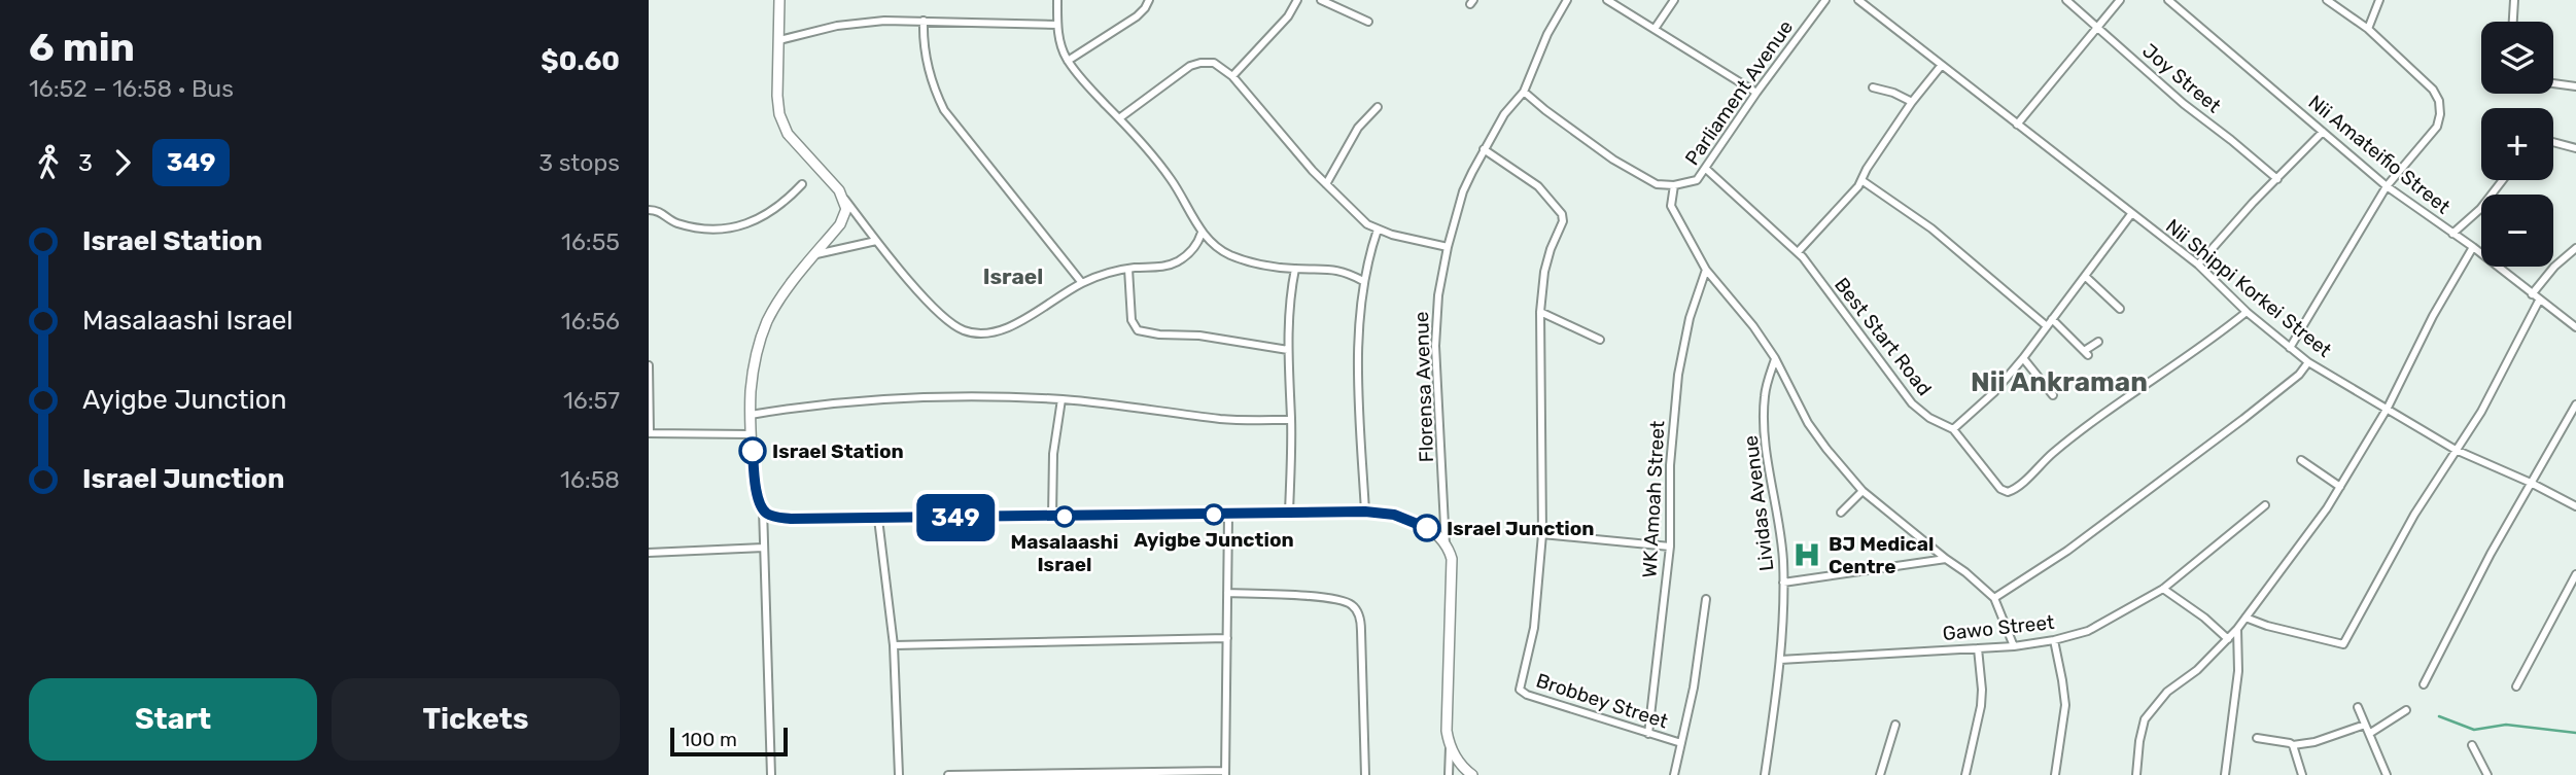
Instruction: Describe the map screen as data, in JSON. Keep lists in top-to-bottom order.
{
  "streets": {
    "street": [
      "Joy Street",
      "Parliament Avenue",
      "Nii Amateifio Street",
      "Nii Shippi Korkei Street",
      "Best Start Road",
      "Florensa Avenue",
      "WK Amoah Street",
      "Lividas Avenue",
      "Gawo Street",
      "Brobbey Street"
    ]
  },
  "crossings": [
    ["Parliament Avenue", "Best Start Road"],
    ["Parliament Avenue", "Florensa Avenue"],
    ["Nii Shippi Korkei Street", "Best Start Road"],
    ["WK Amoah Street", "Brobbey Street"],
    ["Lividas Avenue", "Gawo Street"]
  ],
  "districts": ["Israel", "Nii Ankraman"],
  "places": {
    "other": [
      "Israel Station",
      "Ayigbe Junction",
      "Masalaashi Israel",
      "Israel Junction"
    ],
    "hospital": ["BJ Medical Centre"]
  },
  "lines": ["bus line 349"],
  "scale_bar": "100 m",
  "page": {
    "heading": ["6 min", "16:52 – 16:58 · Bus", "$0.60"],
    "on_map": "349",
    "map_buttons": ["+", "−"],
    "legs": ["3", "349", "3 stops"],
    "list": [
      {
        "name": "Israel Station",
        "value": "16:55"
      },
      {
        "name": "Masalaashi Israel",
        "value": "16:56"
      },
      {
        "name": "Ayigbe Junction",
        "value": "16:57"
      },
      {
        "name": "Israel Junction",
        "value": "16:58"
      }
    ],
    "buttons": ["Start", "Tickets"],
    "scale": "100 m"
  }
}
